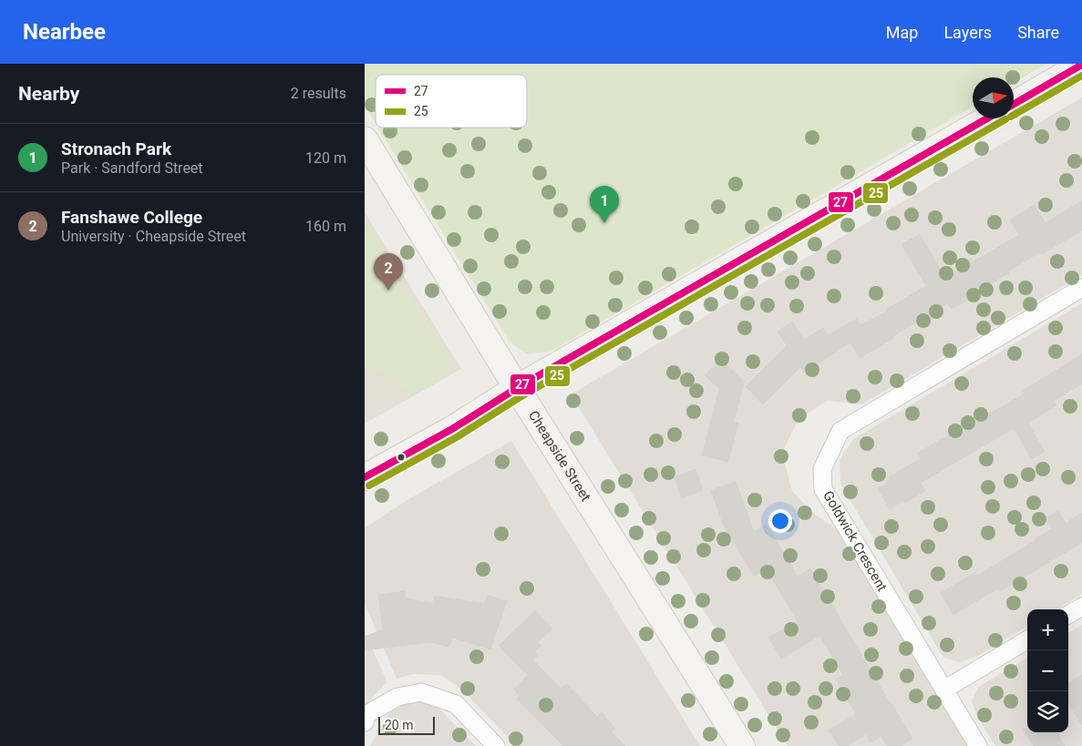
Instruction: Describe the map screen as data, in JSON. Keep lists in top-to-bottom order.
{
  "streets": {
    "street": ["Cheapside Street", "Goldwick Crescent"]
  },
  "lines": ["transit line 27", "transit line 25"],
  "legend": ["27", "25"],
  "scale_bar": "20 m",
  "north": "right",
  "page": {
    "header": "Nearbee",
    "nav": ["Map", "Layers", "Share"],
    "heading": ["Nearby", "2 results"],
    "list": [
      {
        "mark": "1",
        "name": "Stronach Park",
        "note": "Park · Sandford Street",
        "value": "120 m"
      },
      {
        "mark": "2",
        "name": "Fanshawe College",
        "note": "University · Cheapside Street",
        "value": "160 m"
      }
    ],
    "pins": ["1", "2"],
    "map_buttons": ["+", "−"],
    "scale": "20 m"
  }
}
